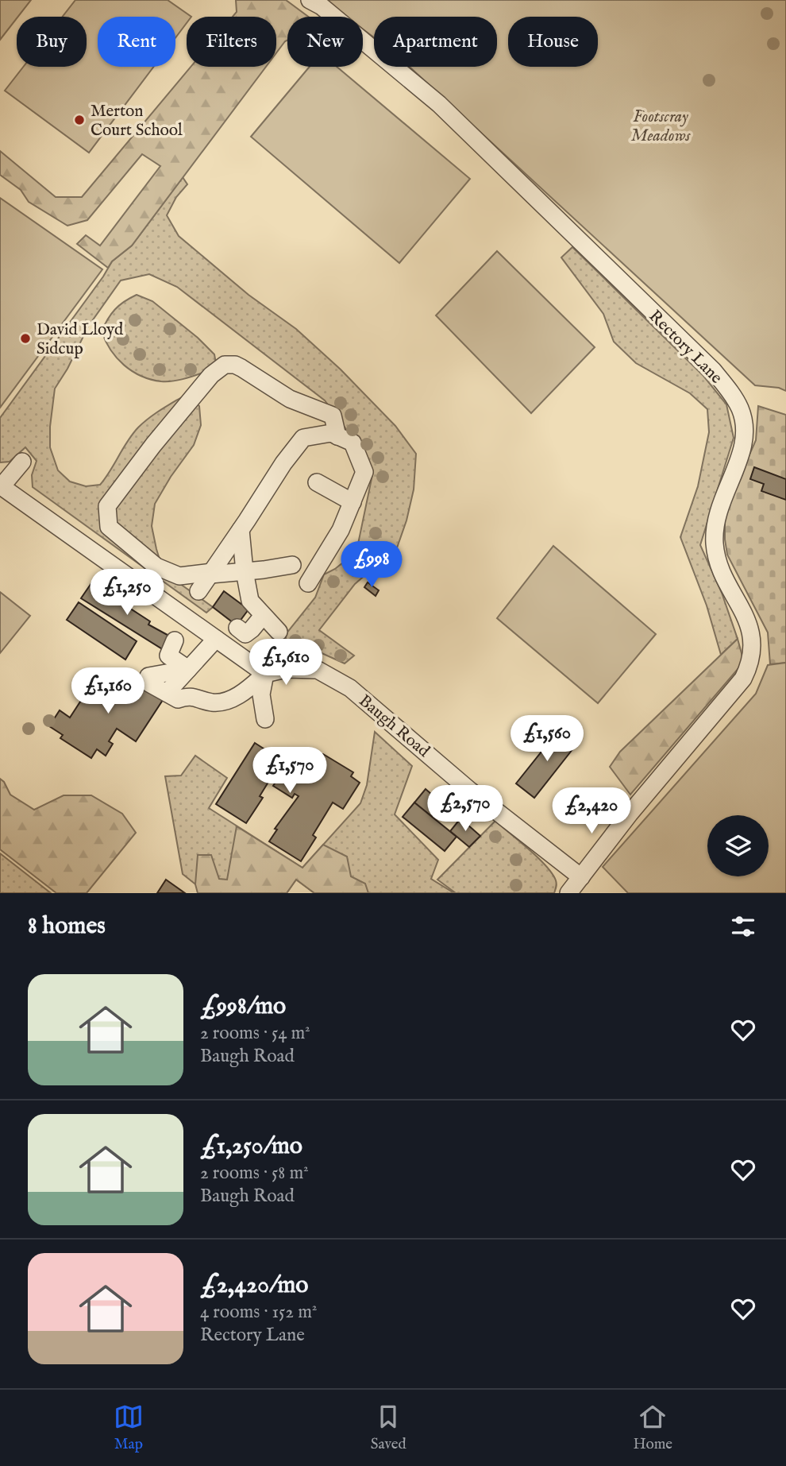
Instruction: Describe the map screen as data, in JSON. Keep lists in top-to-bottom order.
{
  "streets": {
    "street": ["Rectory Lane", "Baugh Road"]
  },
  "crossings": [
    ["Rectory Lane", "Baugh Road"]
  ],
  "parks": ["Footscray Meadows"],
  "places": ["Merton Court School", "David Lloyd Sidcup"],
  "page": {
    "chip": [
      "Buy",
      "Rent",
      "Filters",
      "New",
      "Apartment",
      "House"
    ],
    "price": [
      "£998",
      "£1,250",
      "£1,610",
      "£1,160",
      "£1,560",
      "£1,570",
      "£2,570",
      "£2,420"
    ],
    "heading": "8 homes",
    "list": [
      {
        "name": "£998/mo",
        "note": "2 rooms · 54 m² · Baugh Road"
      },
      {
        "name": "£1,250/mo",
        "note": "2 rooms · 58 m² · Baugh Road"
      },
      {
        "name": "£2,420/mo",
        "note": "4 rooms · 152 m² · Rectory Lane"
      }
    ],
    "tabs": ["Map", "Saved", "Home"]
  }
}
